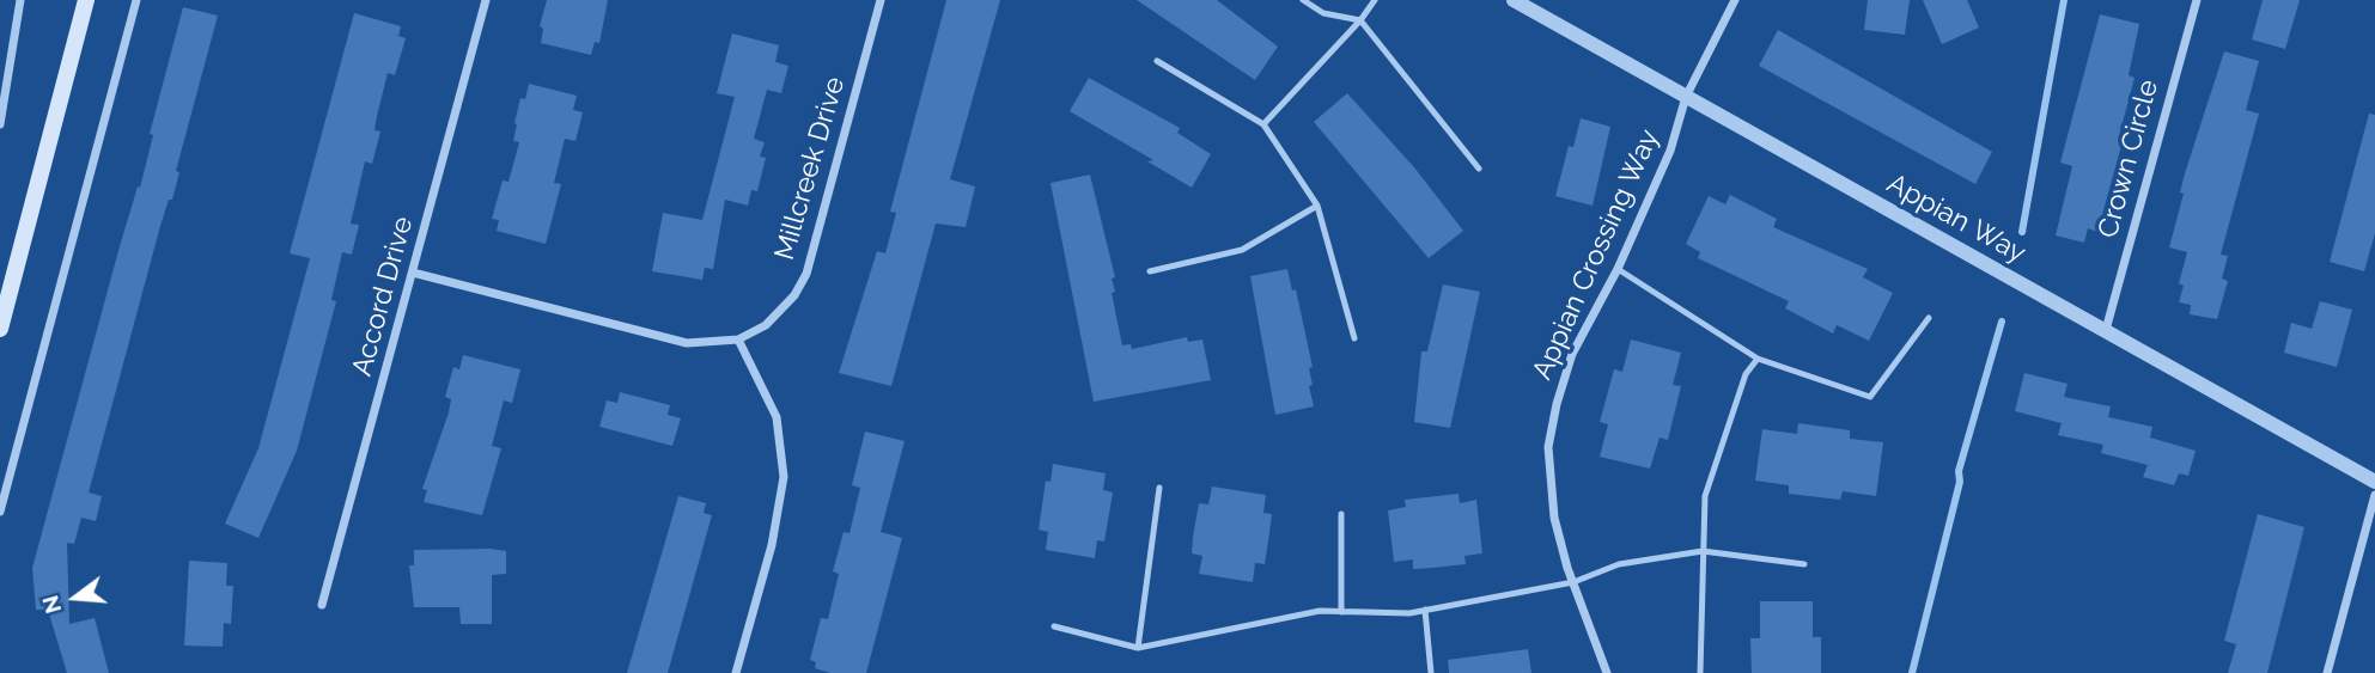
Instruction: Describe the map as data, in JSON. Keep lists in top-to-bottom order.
{
  "streets": {
    "street": [
      "Crown Circle",
      "Millcreek Drive",
      "Appian Way",
      "Appian Crossing Way",
      "Accord Drive"
    ]
  },
  "crossings": [
    ["Crown Circle", "Appian Way"],
    ["Millcreek Drive", "Accord Drive"],
    ["Appian Way", "Appian Crossing Way"]
  ],
  "north": "left"
}
